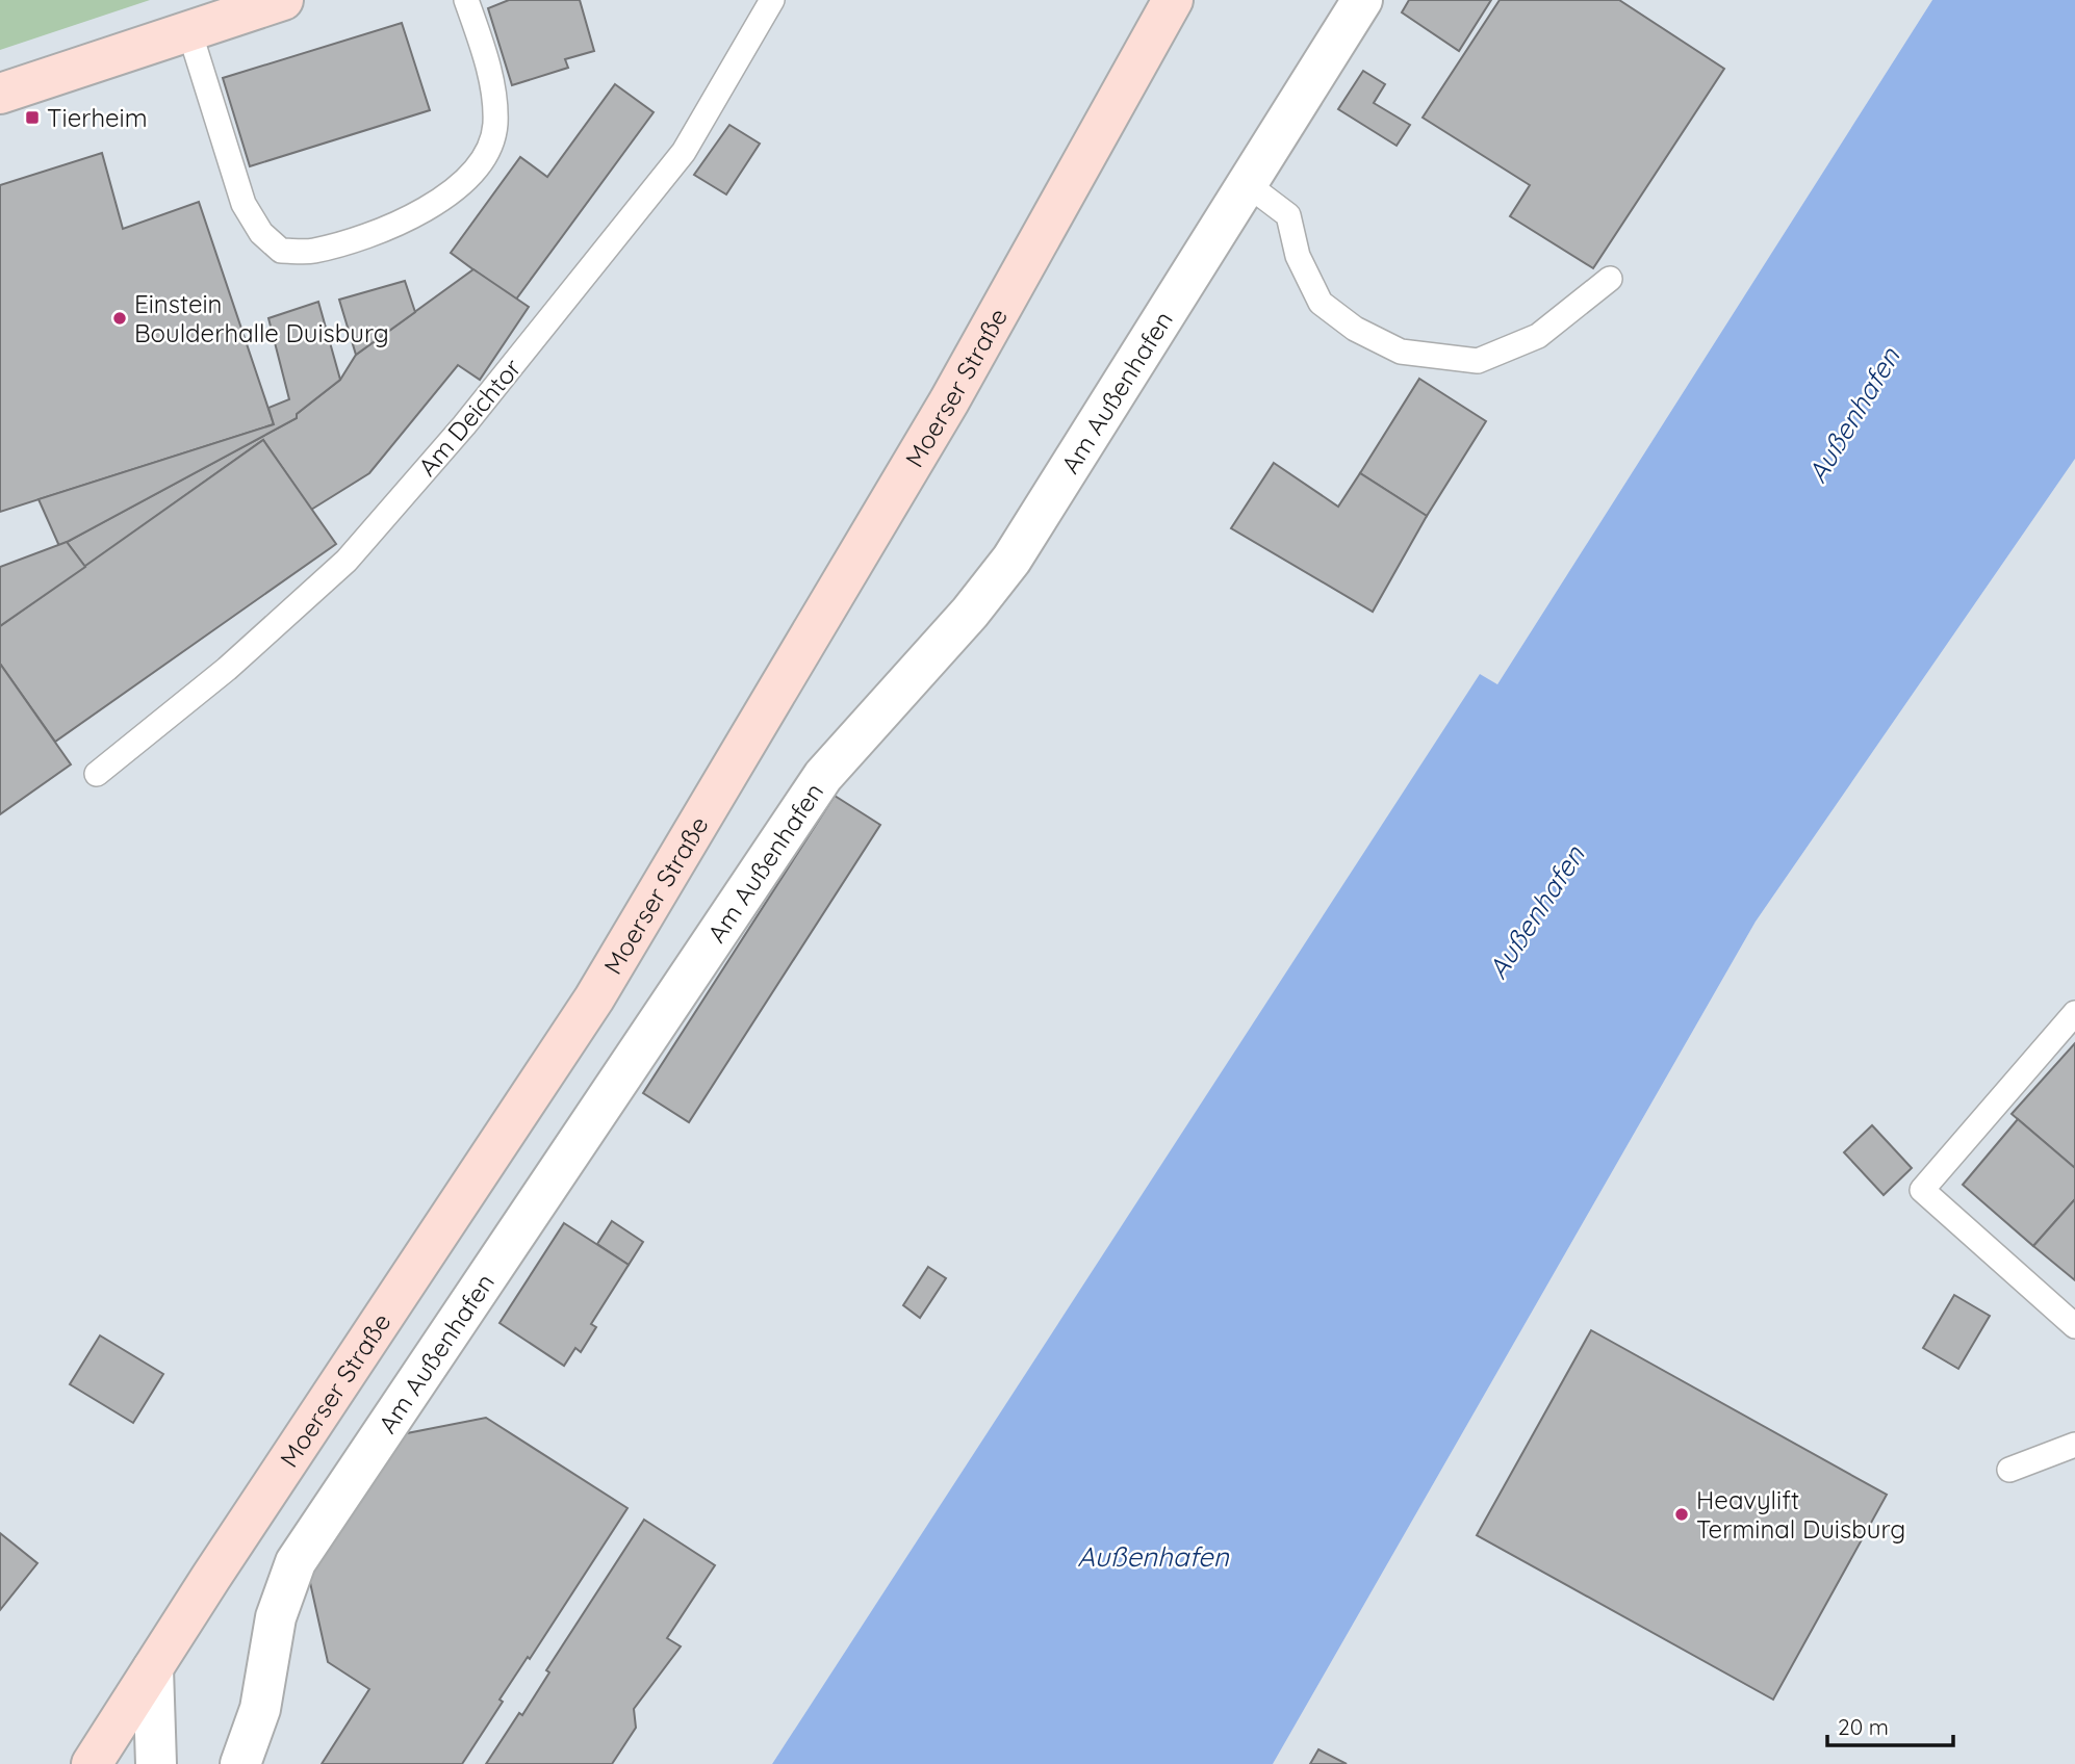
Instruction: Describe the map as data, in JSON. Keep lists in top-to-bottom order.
{
  "streets": {
    "street": ["Moerser Straße", "Am Außenhafen"],
    "lane": ["Am Deichtor"]
  },
  "water": ["Außenhafen"],
  "places": {
    "transit": ["Tierheim"],
    "other": ["Einstein Boulderhalle Duisburg", "Heavylift Terminal Duisburg"]
  },
  "scale_bar": "20 m"
}
